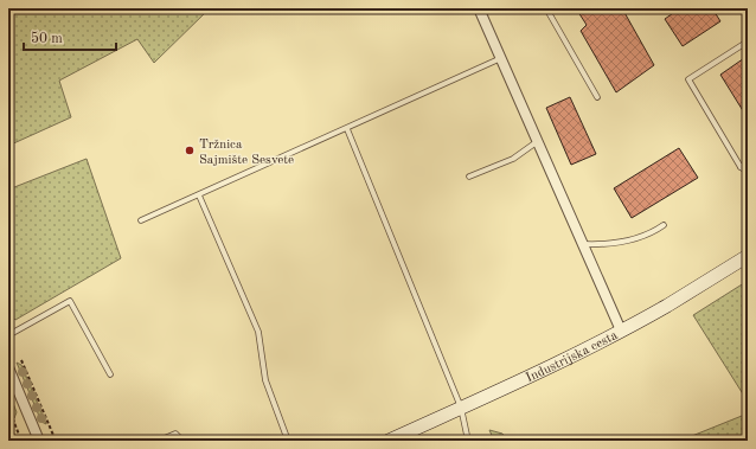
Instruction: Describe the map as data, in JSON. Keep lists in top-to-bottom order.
{
  "streets": {
    "street": ["Industrijska cesta"]
  },
  "places": ["Tržnica Sajmište Sesvete"],
  "scale_bar": "50 m"
}
